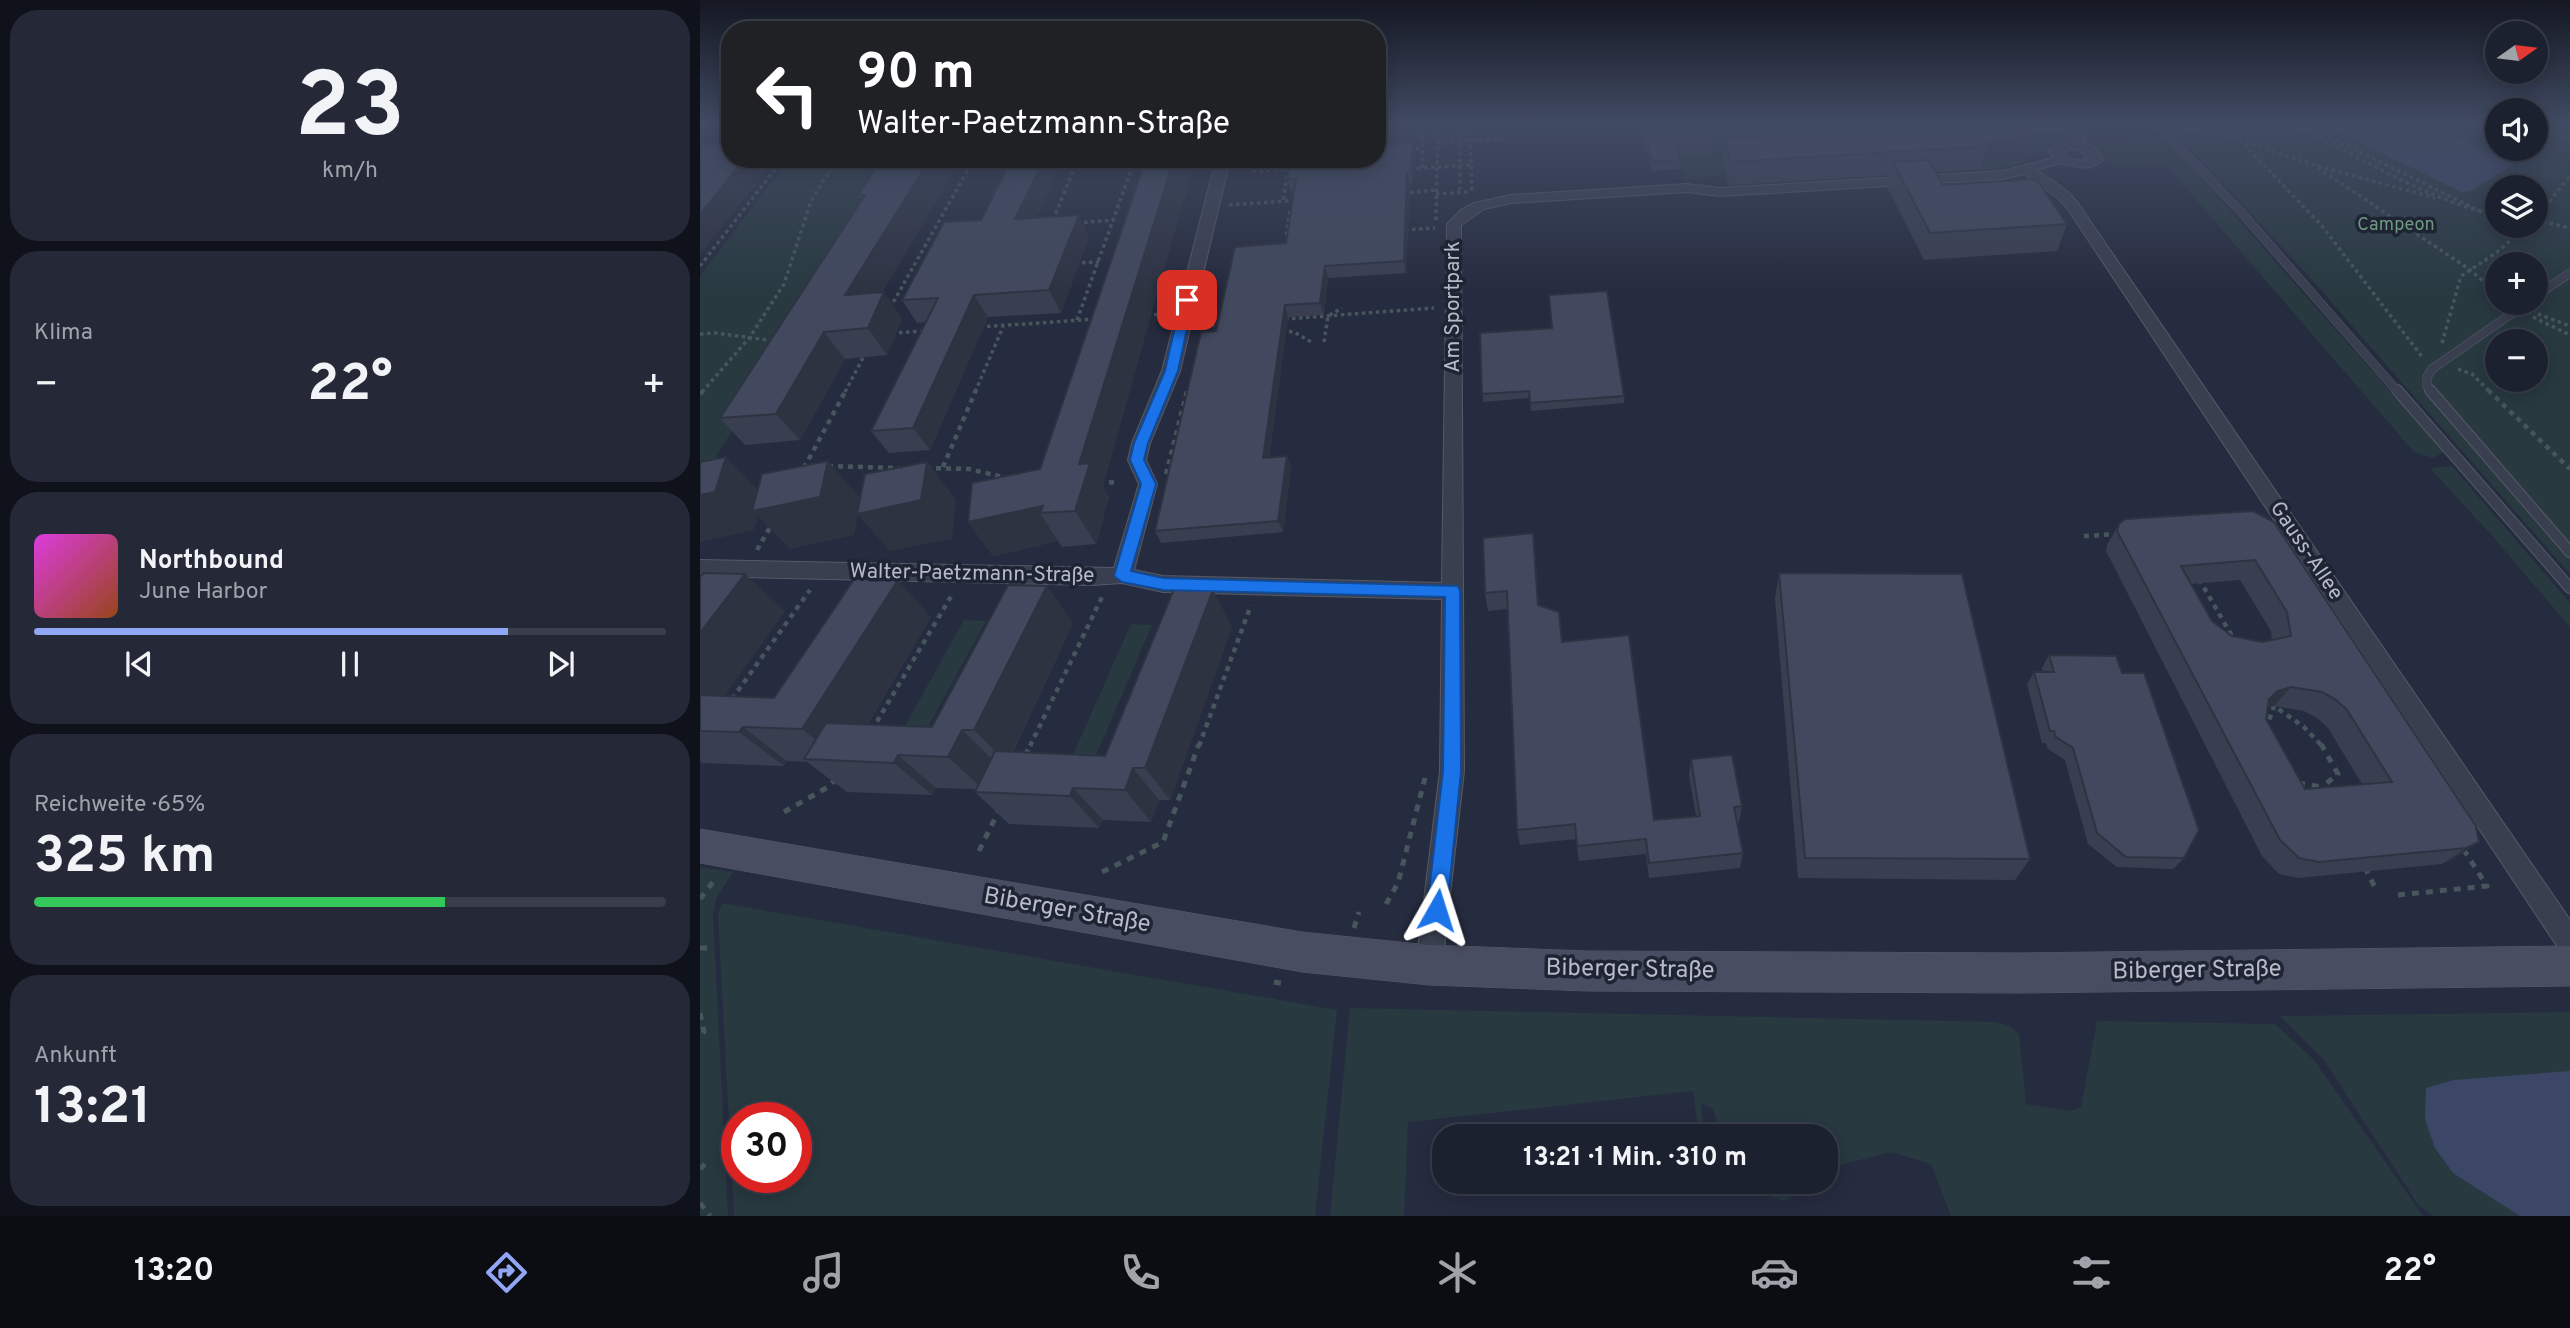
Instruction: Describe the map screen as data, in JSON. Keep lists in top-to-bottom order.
{
  "streets": {
    "main road": ["Biberger Straße"],
    "street": ["Am Sportpark", "Gauss-Allee", "Walter-Paetzmann-Straße"]
  },
  "crossings": [
    ["Am Sportpark", "Walter-Paetzmann-Straße"],
    ["Am Sportpark", "Biberger Straße"]
  ],
  "parks": ["Campeon"],
  "north": "right",
  "page": {
    "tile": [
      ["23", "km/h"],
      "Klima",
      ["Reichweite · 65%", "325 km"],
      ["Ankunft", "13:21"]
    ],
    "map_buttons": ["+", "−"],
    "turn": ["90 m", "Walter-Paetzmann-Straße"],
    "heat": ["−", "22°", "+"],
    "song": ["Northbound", "June Harbor"],
    "limit": "30",
    "trip": "13:21 · 1 Min. · 310 m",
    "tabs": ["13:20", "22°"]
  }
}
